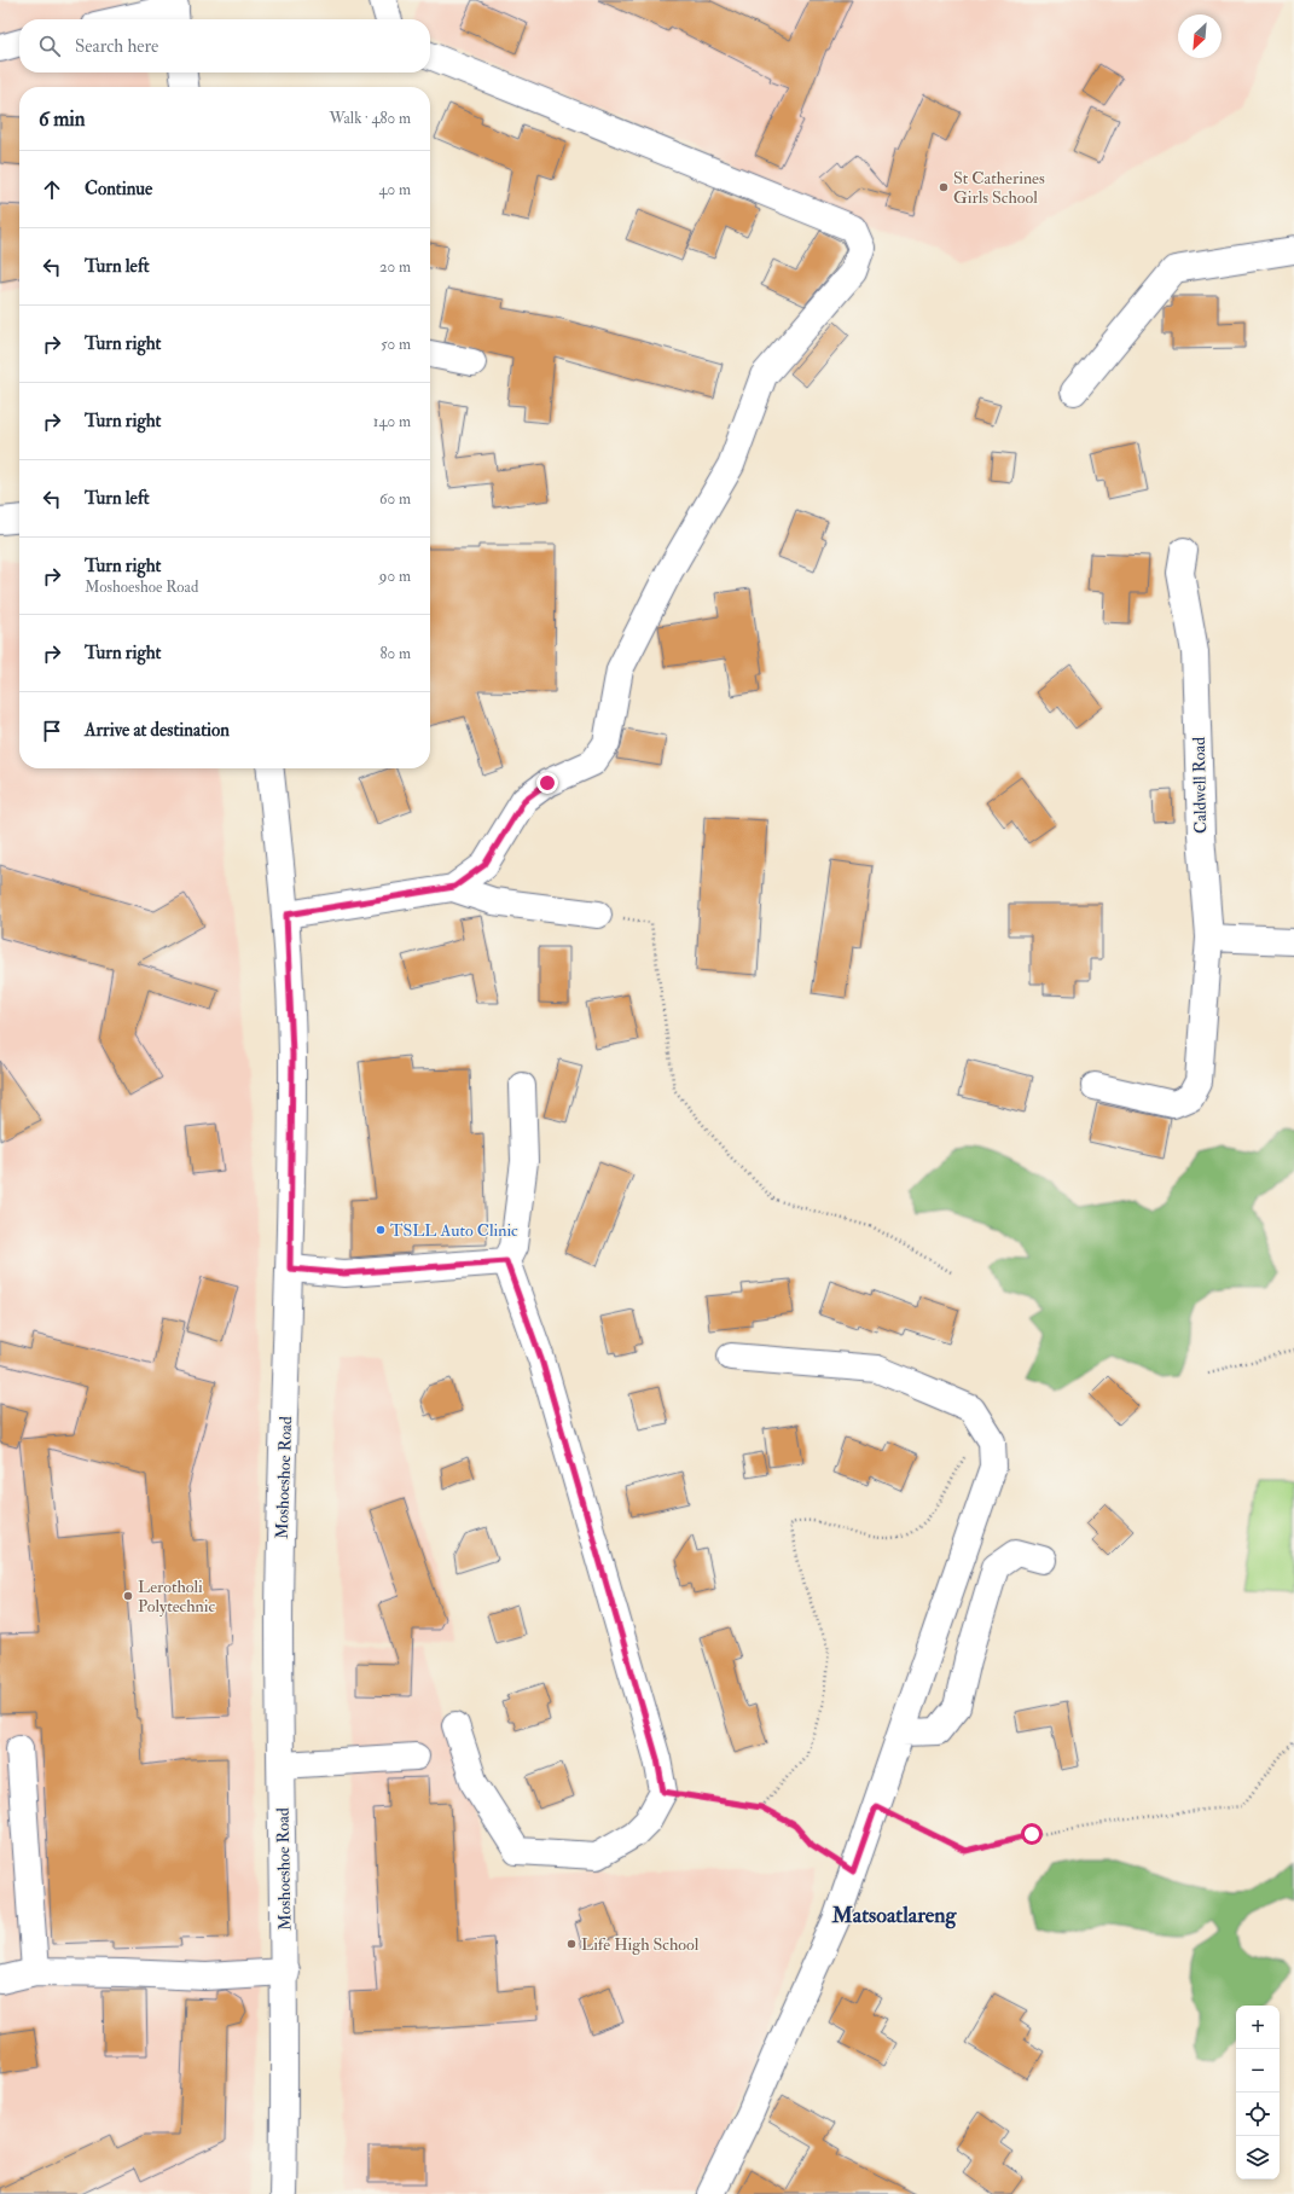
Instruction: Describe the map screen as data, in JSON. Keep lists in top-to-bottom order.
{
  "streets": {
    "street": ["Caldwell Road", "Moshoeshoe Road"]
  },
  "districts": ["Matsoatlareng"],
  "places": [
    "St Catherines Girls School",
    "TSLL Auto Clinic",
    "Lerotholi Polytechnic",
    "Life High School"
  ],
  "north": "bottom left",
  "page": {
    "search": "Search here",
    "heading": ["6 min", "Walk · 480 m"],
    "list": [
      ["Continue", "40 m"],
      ["Turn left", "20 m"],
      ["Turn right", "50 m"],
      ["Turn right", "140 m"],
      ["Turn left", "60 m"],
      ["Turn right", "Moshoeshoe Road", "90 m"],
      ["Turn right", "80 m"],
      "Arrive at destination"
    ],
    "map_buttons": ["+", "−"]
  }
}
